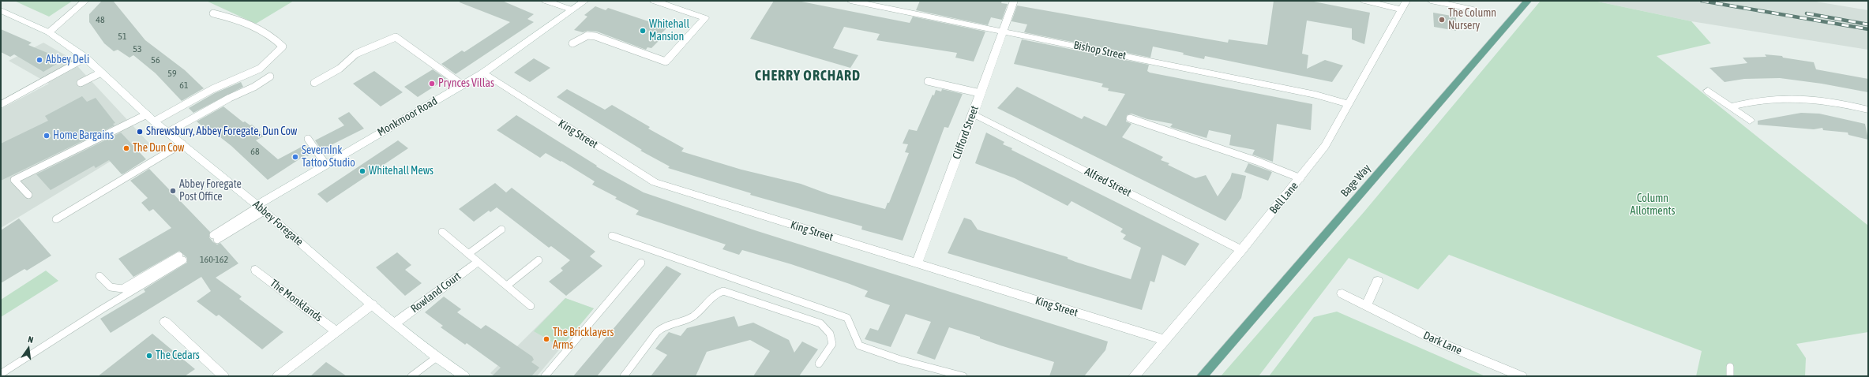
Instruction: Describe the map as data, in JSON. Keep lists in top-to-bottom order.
{
  "streets": {
    "main road": ["Bage Way"],
    "street": [
      "Bishop Street",
      "Monkmoor Road",
      "Clifford Street",
      "King Street",
      "Alfred Street",
      "Bell Lane",
      "Abbey Foregate",
      "Rowland Court",
      "The Monklands",
      "Dark Lane"
    ]
  },
  "crossings": [
    ["Bishop Street", "Clifford Street"],
    ["Bishop Street", "Bell Lane"],
    ["Monkmoor Road", "King Street"],
    ["Monkmoor Road", "Abbey Foregate"],
    ["Clifford Street", "King Street"],
    ["Clifford Street", "Alfred Street"],
    ["King Street", "Bell Lane"],
    ["Alfred Street", "Bell Lane"],
    ["Abbey Foregate", "Rowland Court"]
  ],
  "districts": ["CHERRY ORCHARD"],
  "parks": ["Column Allotments"],
  "places": [
    "The Column Nursery",
    "Whitehall Mansion",
    "Abbey Deli",
    "Prynces Villas",
    "Shrewsbury, Abbey Foregate, Dun Cow",
    "Home Bargains",
    "The Dun Cow",
    "SevernInk Tattoo Studio",
    "Whitehall Mews",
    "Abbey Foregate Post Office",
    "The Bricklayers Arms",
    "The Cedars"
  ],
  "house_numbers": [
    "48",
    "51",
    "53",
    "56",
    "59",
    "61",
    "68",
    "160-162"
  ],
  "north": "top"
}
